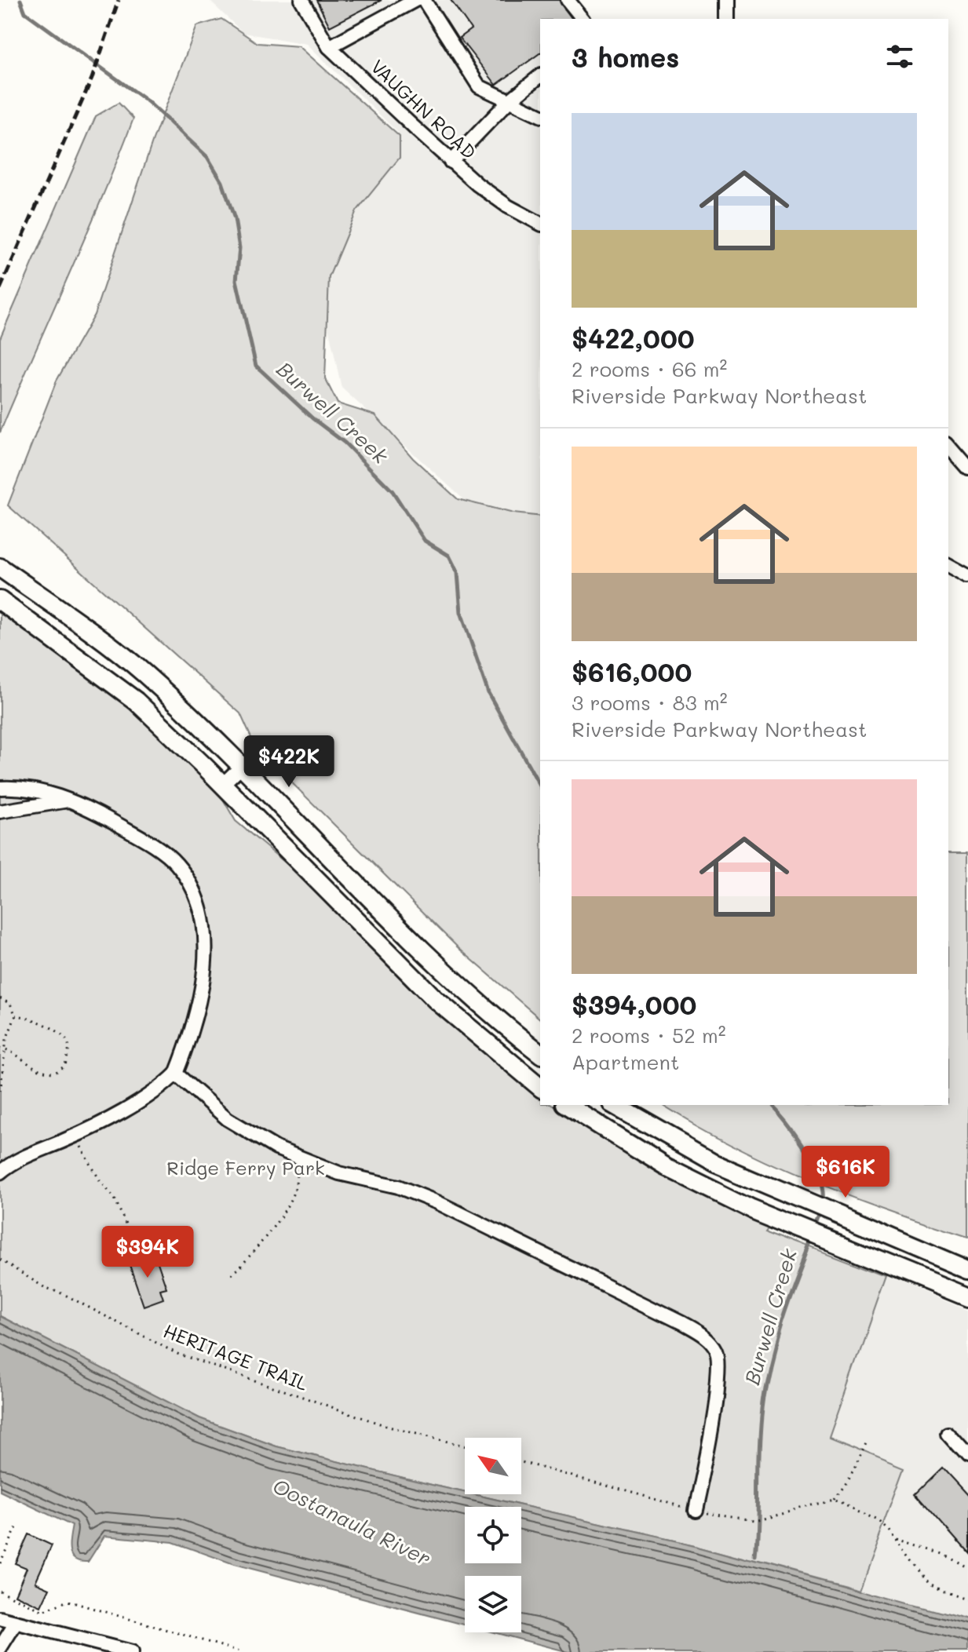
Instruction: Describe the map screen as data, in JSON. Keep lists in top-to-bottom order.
{
  "streets": {
    "street": ["VAUGHN ROAD"],
    "path": ["HERITAGE TRAIL"]
  },
  "water": ["Burwell Creek", "Oostanaula River"],
  "parks": ["Ridge Ferry Park"],
  "north": "top left",
  "page": {
    "heading": "3 homes",
    "list": [
      {
        "name": "$422,000",
        "note": "2 rooms · 66 m² · Riverside Parkway Northeast"
      },
      {
        "name": "$616,000",
        "note": "3 rooms · 83 m² · Riverside Parkway Northeast"
      },
      {
        "name": "$394,000",
        "note": "2 rooms · 52 m² · Apartment"
      }
    ],
    "price": ["$422K", "$616K", "$394K"]
  }
}
